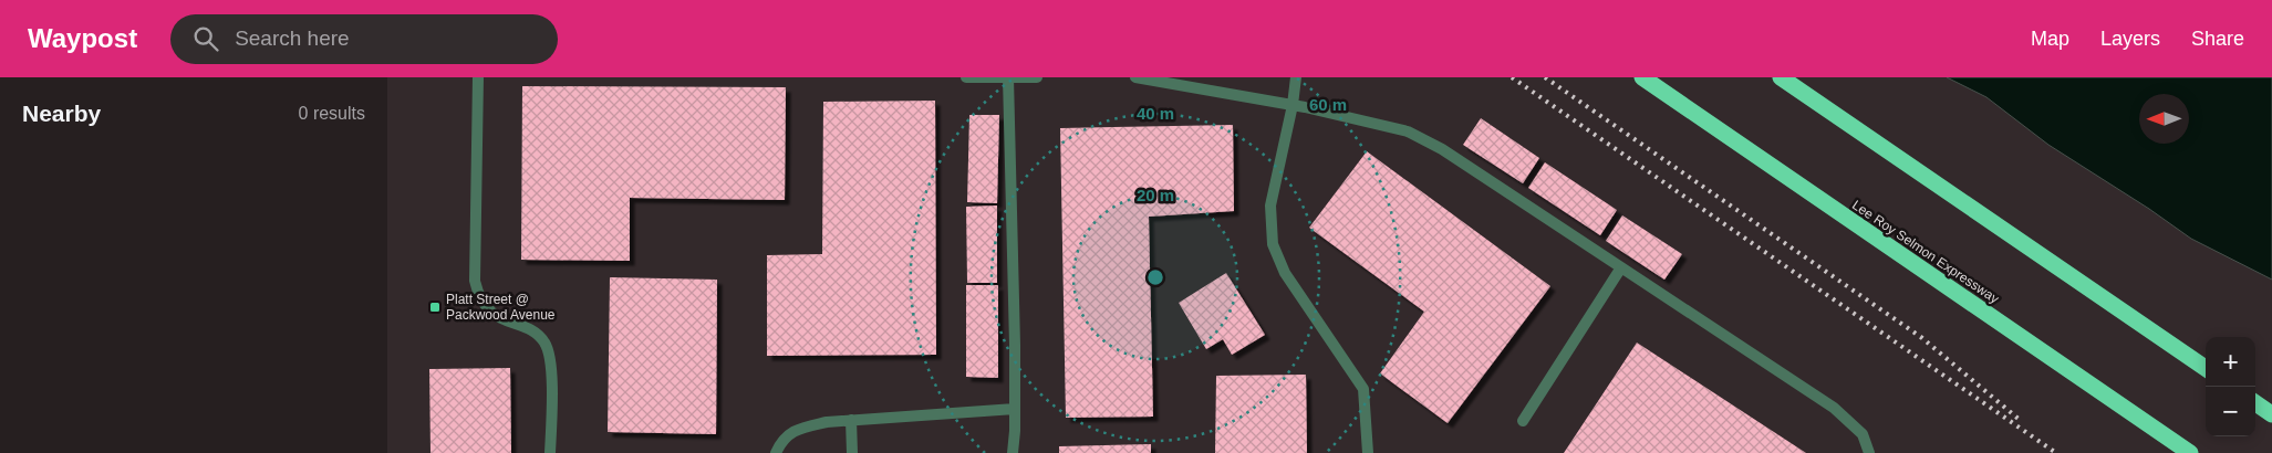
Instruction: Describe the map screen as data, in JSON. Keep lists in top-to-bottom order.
{
  "streets": {
    "highway": ["Lee Roy Selmon Expressway"]
  },
  "places": {
    "transit": ["Platt Street @ Packwood Avenue"]
  },
  "north": "left",
  "page": {
    "header": "Waypost",
    "search": "Search here",
    "nav": ["Map", "Layers", "Share"],
    "heading": ["Nearby", "0 results"],
    "map_buttons": ["+", "−"]
  },
  "rings": ["60 m", "40 m", "20 m"]
}
